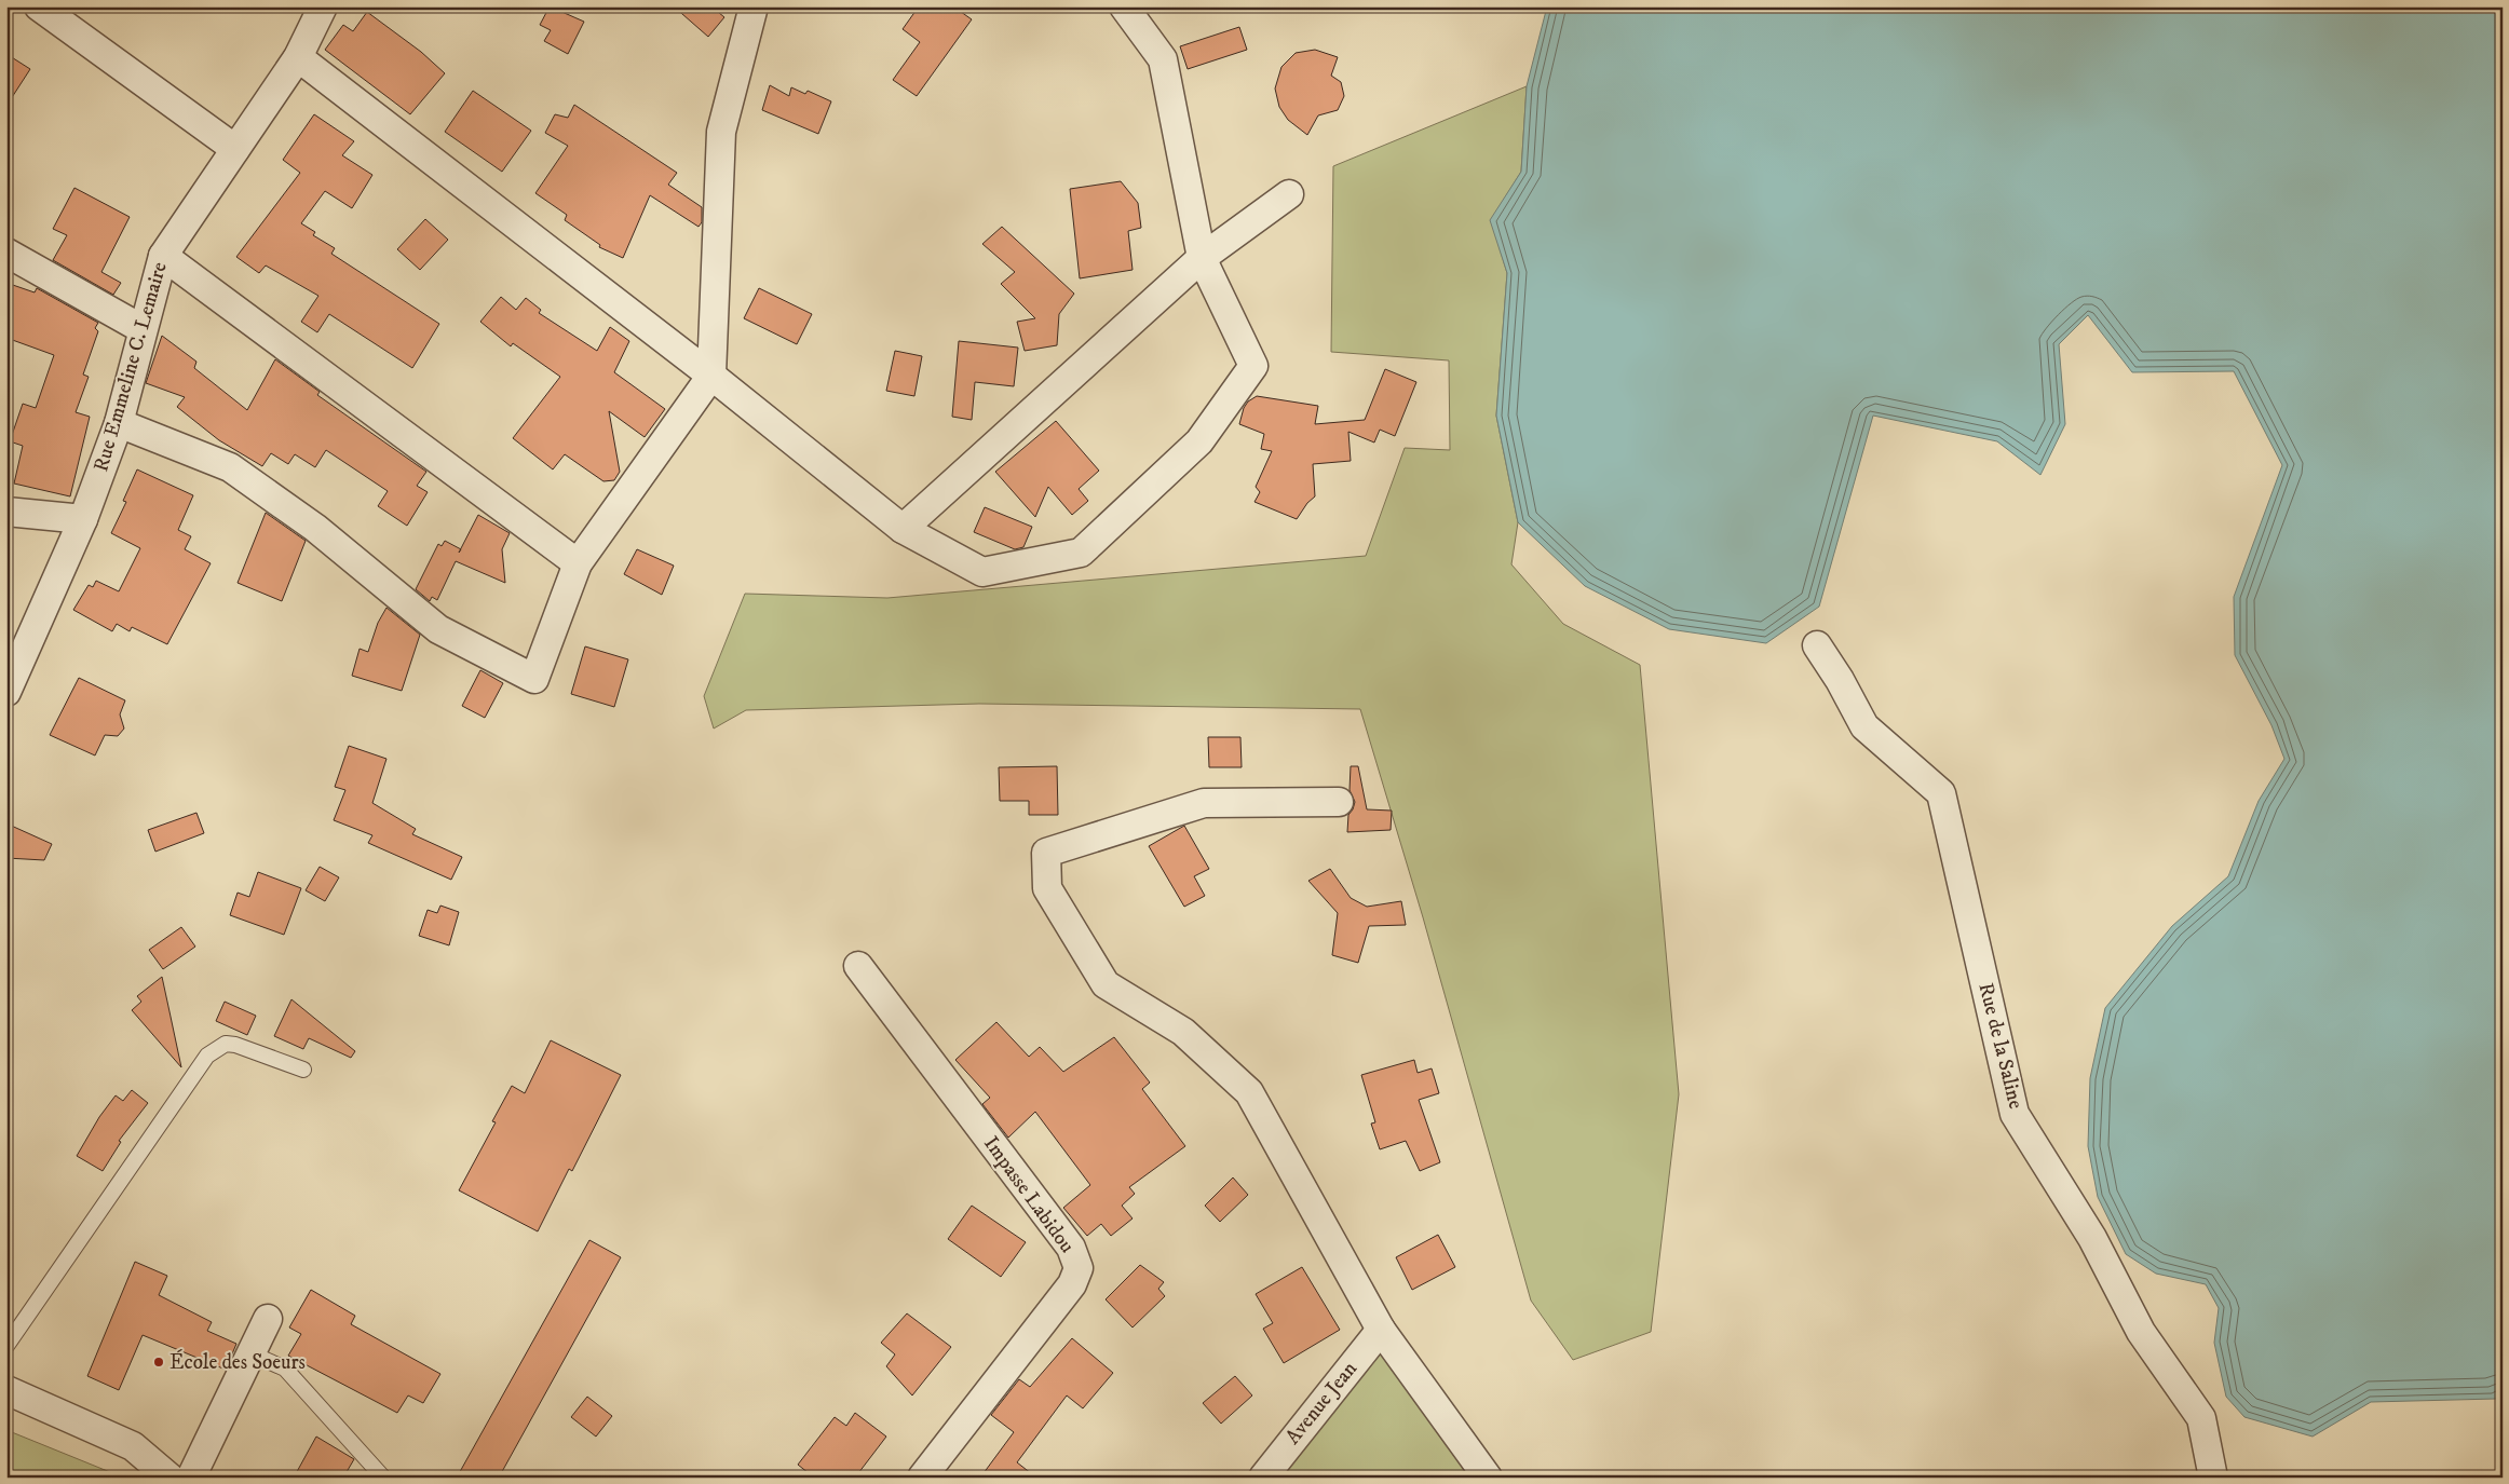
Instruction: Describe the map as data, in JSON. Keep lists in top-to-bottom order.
{
  "streets": {
    "street": [
      "Rue Emmeline C. Lemaire",
      "Rue de la Saline",
      "Impasse Labidou",
      "Avenue Jean"
    ]
  },
  "places": ["École des Soeurs"]
}
